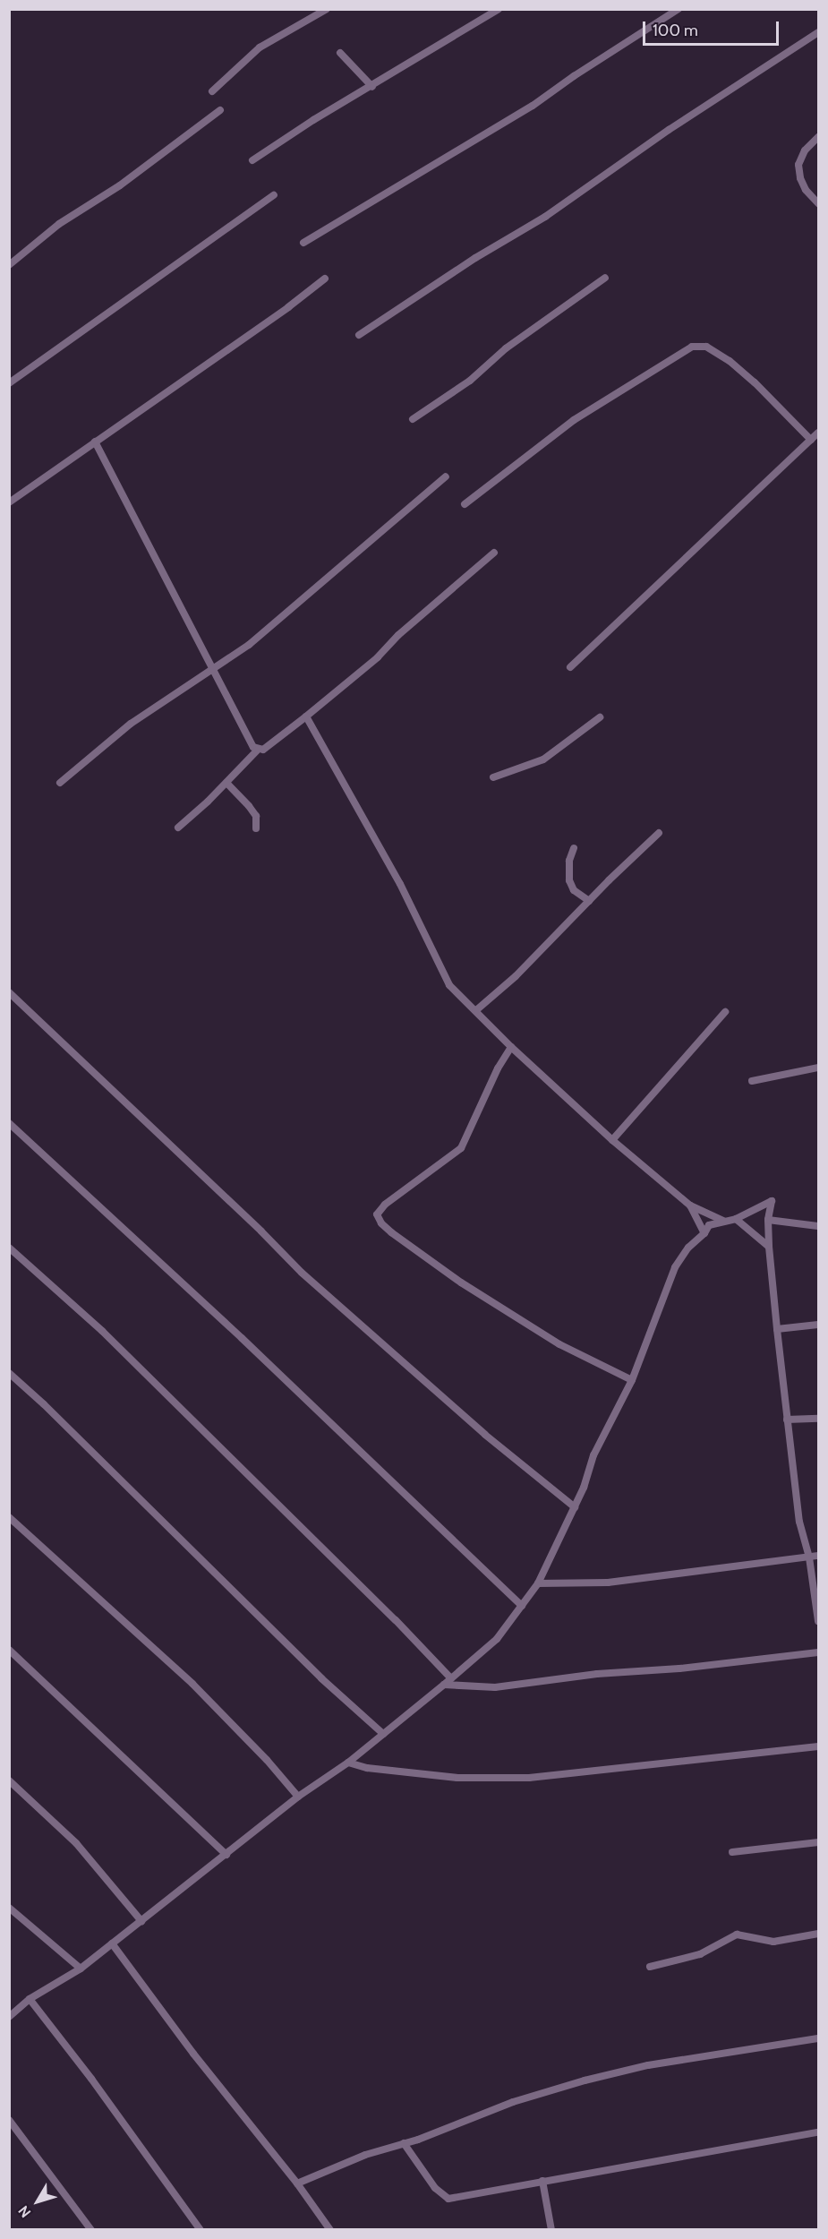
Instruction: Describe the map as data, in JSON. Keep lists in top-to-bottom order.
{
  "scale_bar": "100 m",
  "north": "bottom left"
}
